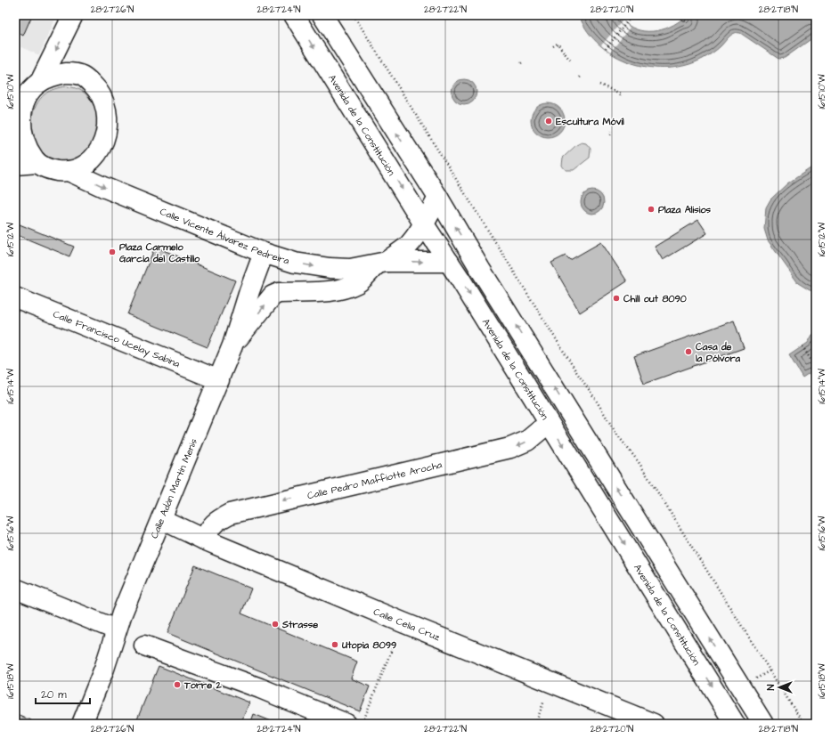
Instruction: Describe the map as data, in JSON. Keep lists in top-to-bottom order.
{
  "streets": {
    "street": [
      "Avenida de la Constitución",
      "Calle Vicente Álvarez Pedreira",
      "Calle Francisco Ucelay Sabina",
      "Calle Pedro Maffiotte Arocha",
      "Calle Adán Martín Menis",
      "Calle Celia Cruz"
    ]
  },
  "crossings": [
    ["Avenida de la Constitución", "Calle Vicente Álvarez Pedreira"],
    ["Avenida de la Constitución", "Calle Pedro Maffiotte Arocha"],
    ["Calle Vicente Álvarez Pedreira", "Calle Adán Martín Menis"],
    ["Calle Francisco Ucelay Sabina", "Calle Adán Martín Menis"],
    ["Calle Pedro Maffiotte Arocha", "Calle Celia Cruz"],
    ["Calle Adán Martín Menis", "Calle Celia Cruz"]
  ],
  "one_way": ["Calle Vicente Álvarez Pedreira", "Calle Pedro Maffiotte Arocha"],
  "places": [
    "Escultura Móvil",
    "Plaza Alisios",
    "Plaza Carmelo García del Castillo",
    "Chill out 8090",
    "Casa de la Pólvora",
    "Strasse",
    "Utopia 8099",
    "Torre 2"
  ],
  "scale_bar": "20 m",
  "north": "left",
  "coordinates": [
    "28°27'26\"N",
    "28°27'24\"N",
    "28°27'22\"N",
    "28°27'20\"N",
    "28°27'18\"N",
    "16°15'10\"W",
    "16°15'12\"W",
    "16°15'14\"W",
    "16°15'16\"W",
    "16°15'18\"W"
  ]
}
